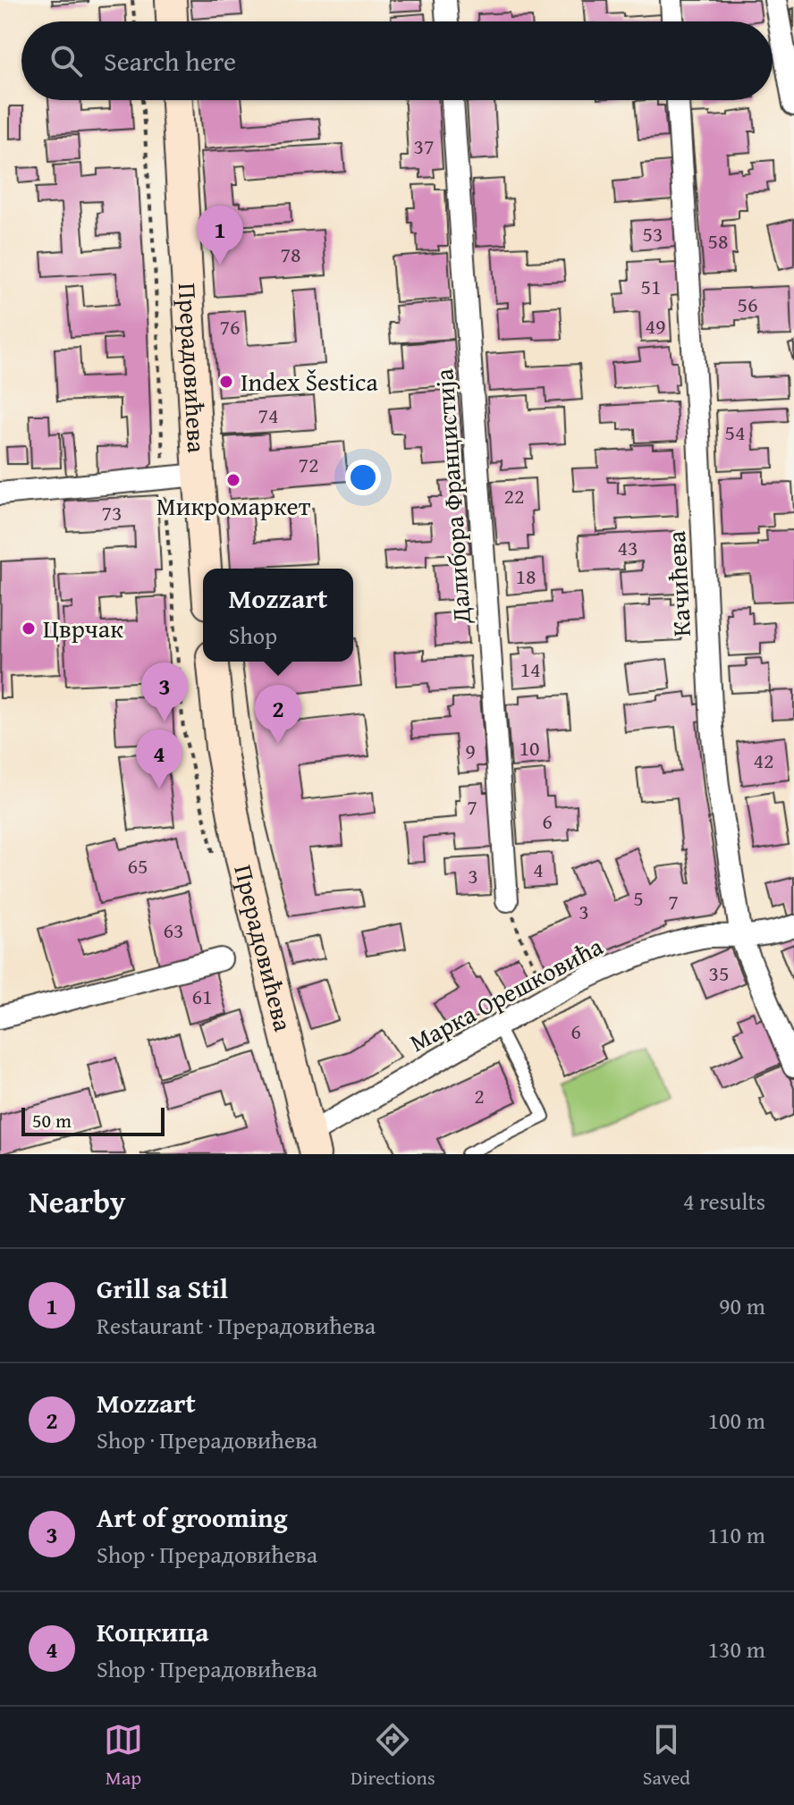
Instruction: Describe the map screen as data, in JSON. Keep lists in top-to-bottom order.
{
  "streets": {
    "main road": ["Прерадовићева"],
    "street": ["Далибора Францистија", "Качићева", "Марка Орешковића"]
  },
  "crossings": [
    ["Прерадовићева", "Марка Орешковића"],
    ["Качићева", "Марка Орешковића"]
  ],
  "places": ["Index Šestica", "Микромаркет", "Цврчак"],
  "house_numbers": [
    "37",
    "53",
    "58",
    "78",
    "51",
    "56",
    "49",
    "76",
    "74",
    "54",
    "72",
    "22",
    "73",
    "43",
    "18",
    "14",
    "10",
    "9",
    "42",
    "7",
    "6",
    "65",
    "4",
    "3",
    "5",
    "7",
    "3",
    "63",
    "35",
    "61",
    "6",
    "2"
  ],
  "scale_bar": "50 m",
  "page": {
    "search": "Search here",
    "pins": [
      "1",
      "3",
      "2",
      "4"
    ],
    "popup": ["Mozzart", "Shop"],
    "scale": "50 m",
    "heading": ["Nearby", "4 results"],
    "list": [
      {
        "mark": "1",
        "name": "Grill sa Stil",
        "note": "Restaurant · Прерадовићева",
        "value": "90 m"
      },
      {
        "mark": "2",
        "name": "Mozzart",
        "note": "Shop · Прерадовићева",
        "value": "100 m"
      },
      {
        "mark": "3",
        "name": "Art of grooming",
        "note": "Shop · Прерадовићева",
        "value": "110 m"
      },
      {
        "mark": "4",
        "name": "Коцкица",
        "note": "Shop · Прерадовићева",
        "value": "130 m"
      }
    ],
    "nav": ["Map", "Directions", "Saved"]
  }
}
